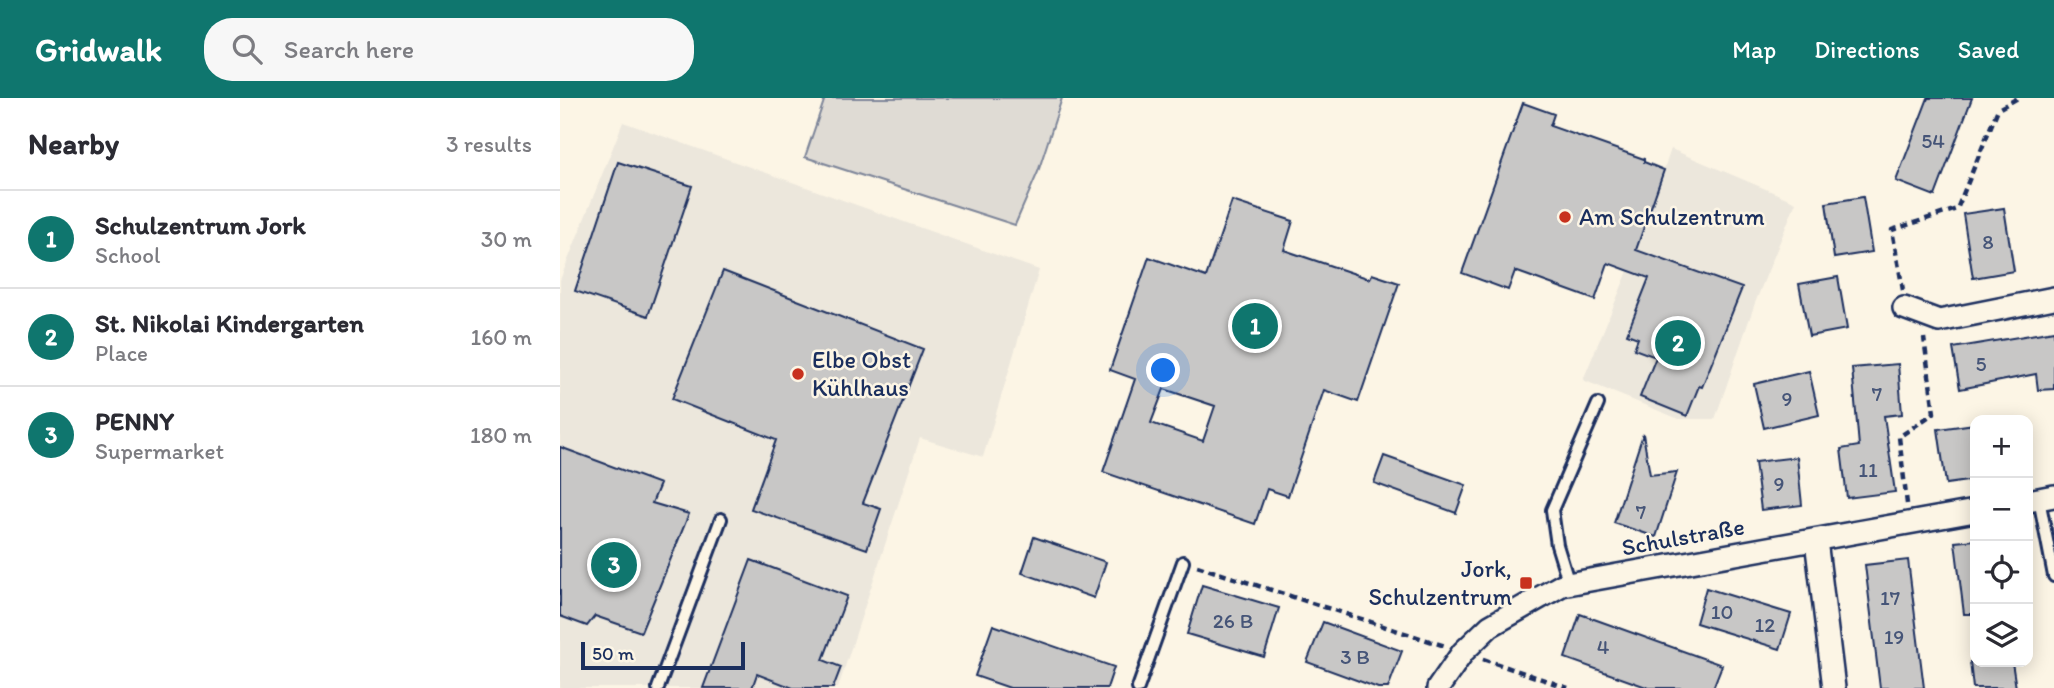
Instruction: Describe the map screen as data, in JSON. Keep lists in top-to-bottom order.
{
  "streets": {
    "street": ["Schulstraße"]
  },
  "places": {
    "other": ["Am Schulzentrum", "Elbe Obst Kühlhaus"],
    "transit": ["Jork, Schulzentrum"]
  },
  "house_numbers": [
    "54",
    "8",
    "5",
    "7",
    "9",
    "11",
    "9",
    "7",
    "17",
    "10",
    "26 B",
    "12",
    "19",
    "4",
    "3 B"
  ],
  "scale_bar": "50 m",
  "page": {
    "header": "Gridwalk",
    "search": "Search here",
    "nav": ["Map", "Directions", "Saved"],
    "heading": ["Nearby", "3 results"],
    "list": [
      {
        "mark": "1",
        "name": "Schulzentrum Jork",
        "note": "School",
        "value": "30 m"
      },
      {
        "mark": "2",
        "name": "St. Nikolai Kindergarten",
        "note": "Place",
        "value": "160 m"
      },
      {
        "mark": "3",
        "name": "PENNY",
        "note": "Supermarket",
        "value": "180 m"
      }
    ],
    "pins": ["1", "2", "3"],
    "map_buttons": ["+", "−"],
    "scale": "50 m"
  }
}
